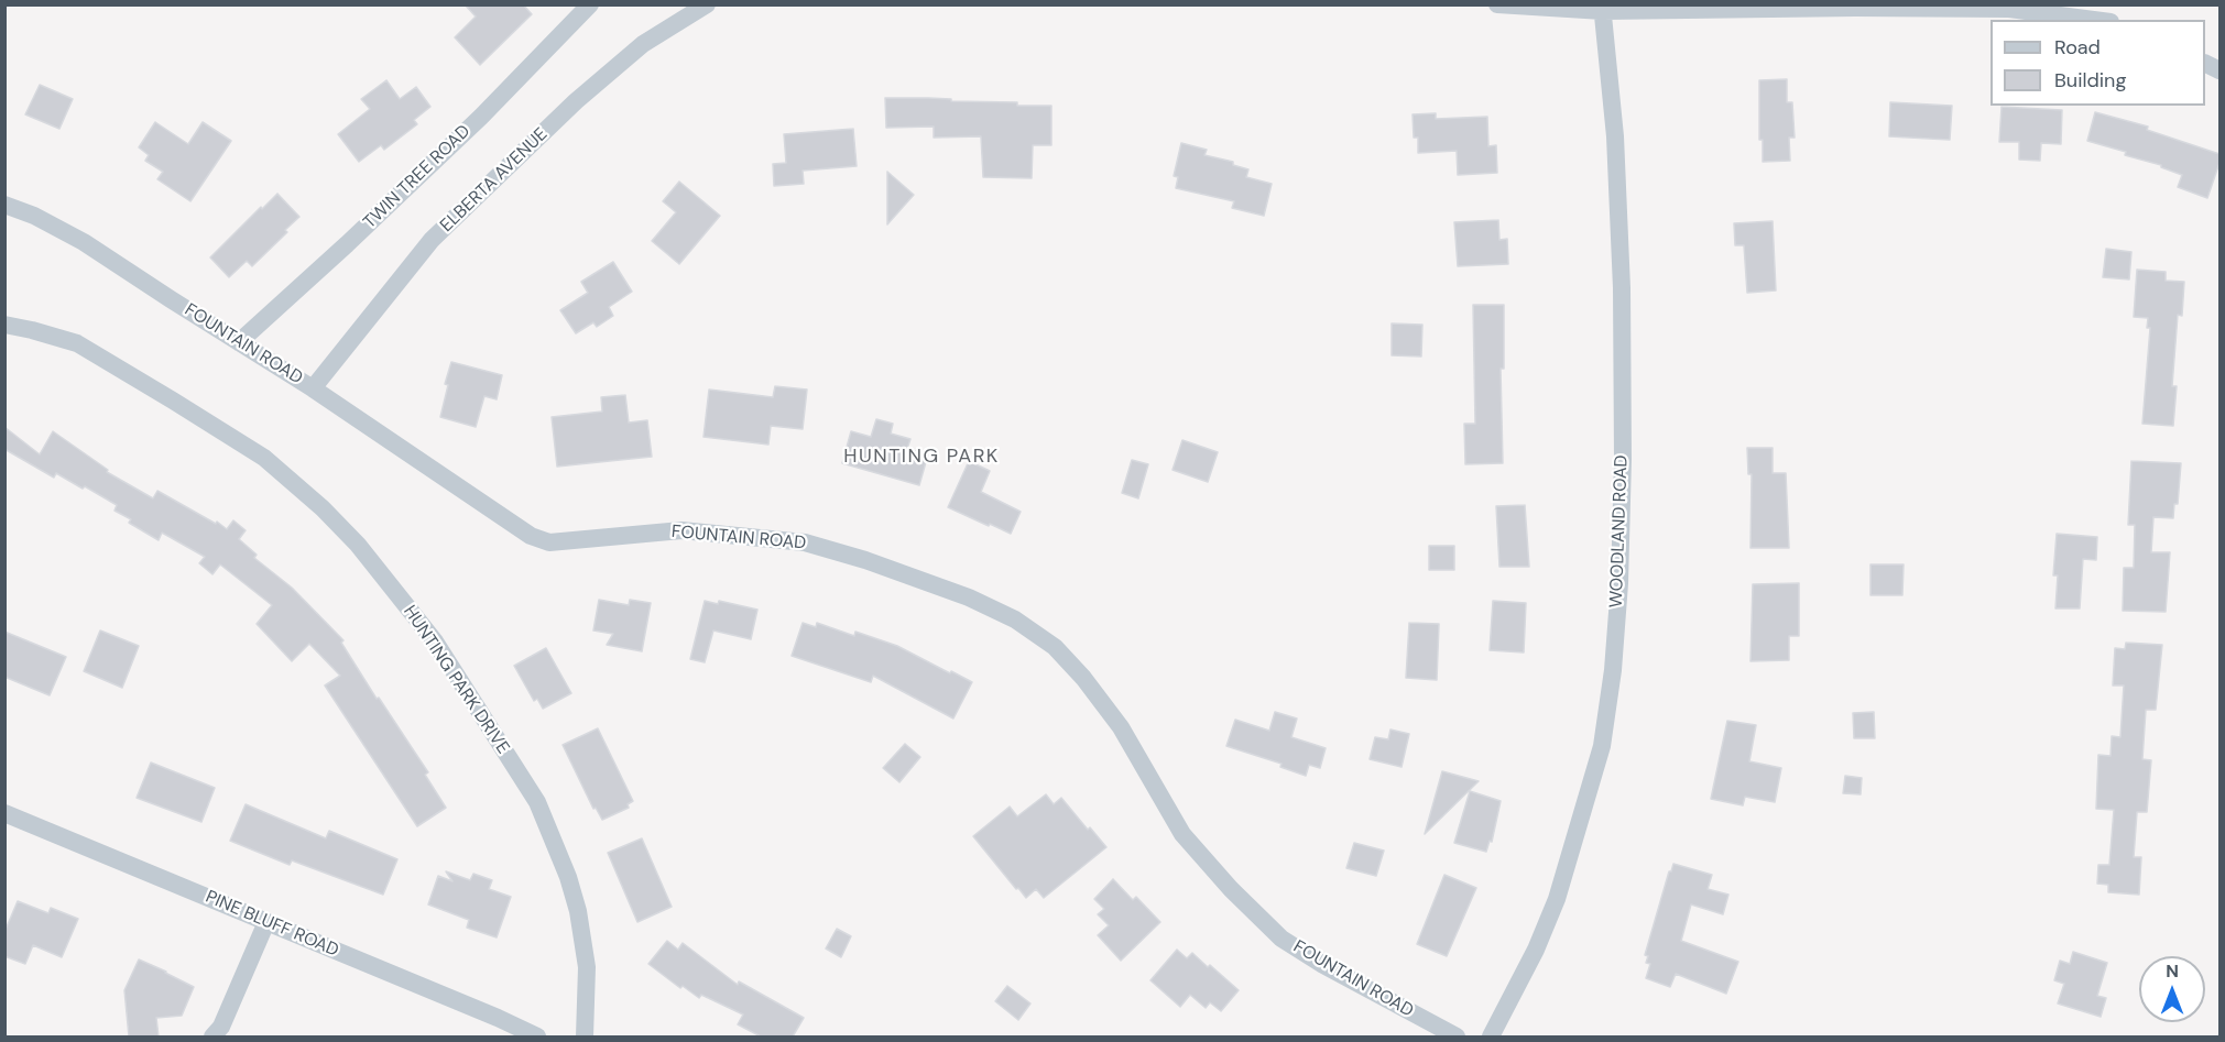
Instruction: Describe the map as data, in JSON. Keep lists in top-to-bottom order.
{
  "streets": {
    "street": [
      "TWIN TREE ROAD",
      "ELBERTA AVENUE",
      "FOUNTAIN ROAD",
      "WOODLAND ROAD",
      "HUNTING PARK DRIVE",
      "PINE BLUFF ROAD"
    ]
  },
  "crossings": [
    ["TWIN TREE ROAD", "FOUNTAIN ROAD"],
    ["ELBERTA AVENUE", "FOUNTAIN ROAD"]
  ],
  "districts": ["HUNTING PARK"],
  "legend": ["Road", "Building"],
  "north": "top"
}
